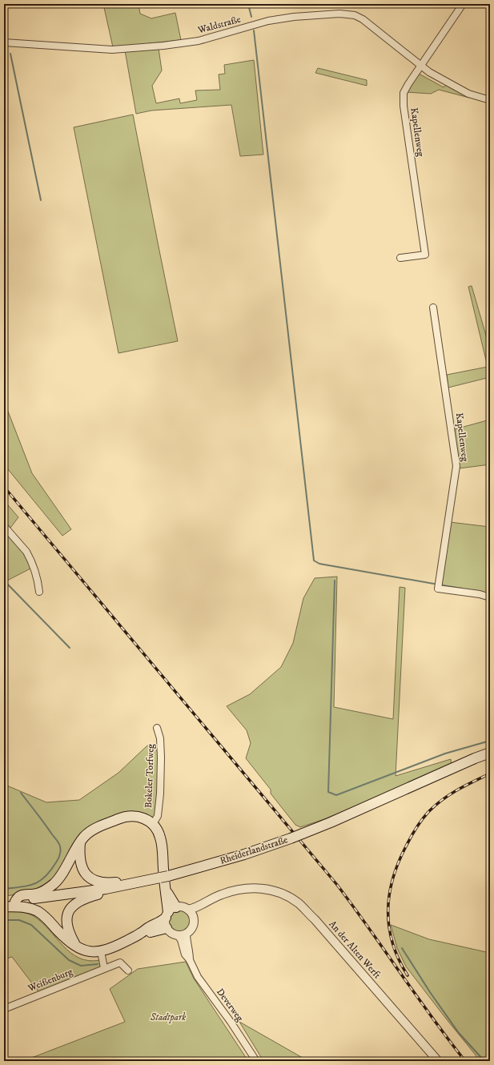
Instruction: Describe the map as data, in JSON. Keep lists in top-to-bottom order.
{
  "streets": {
    "main road": ["Rheiderlandstraße"],
    "street": [
      "Waldstraße",
      "Kapellenweg",
      "Bokeler Torfweg",
      "An der Alten Werft",
      "Weißenburg",
      "Deverweg"
    ]
  },
  "crossings": [
    ["Waldstraße", "Kapellenweg"],
    ["An der Alten Werft", "Deverweg"]
  ],
  "parks": ["Stadtpark"]
}
